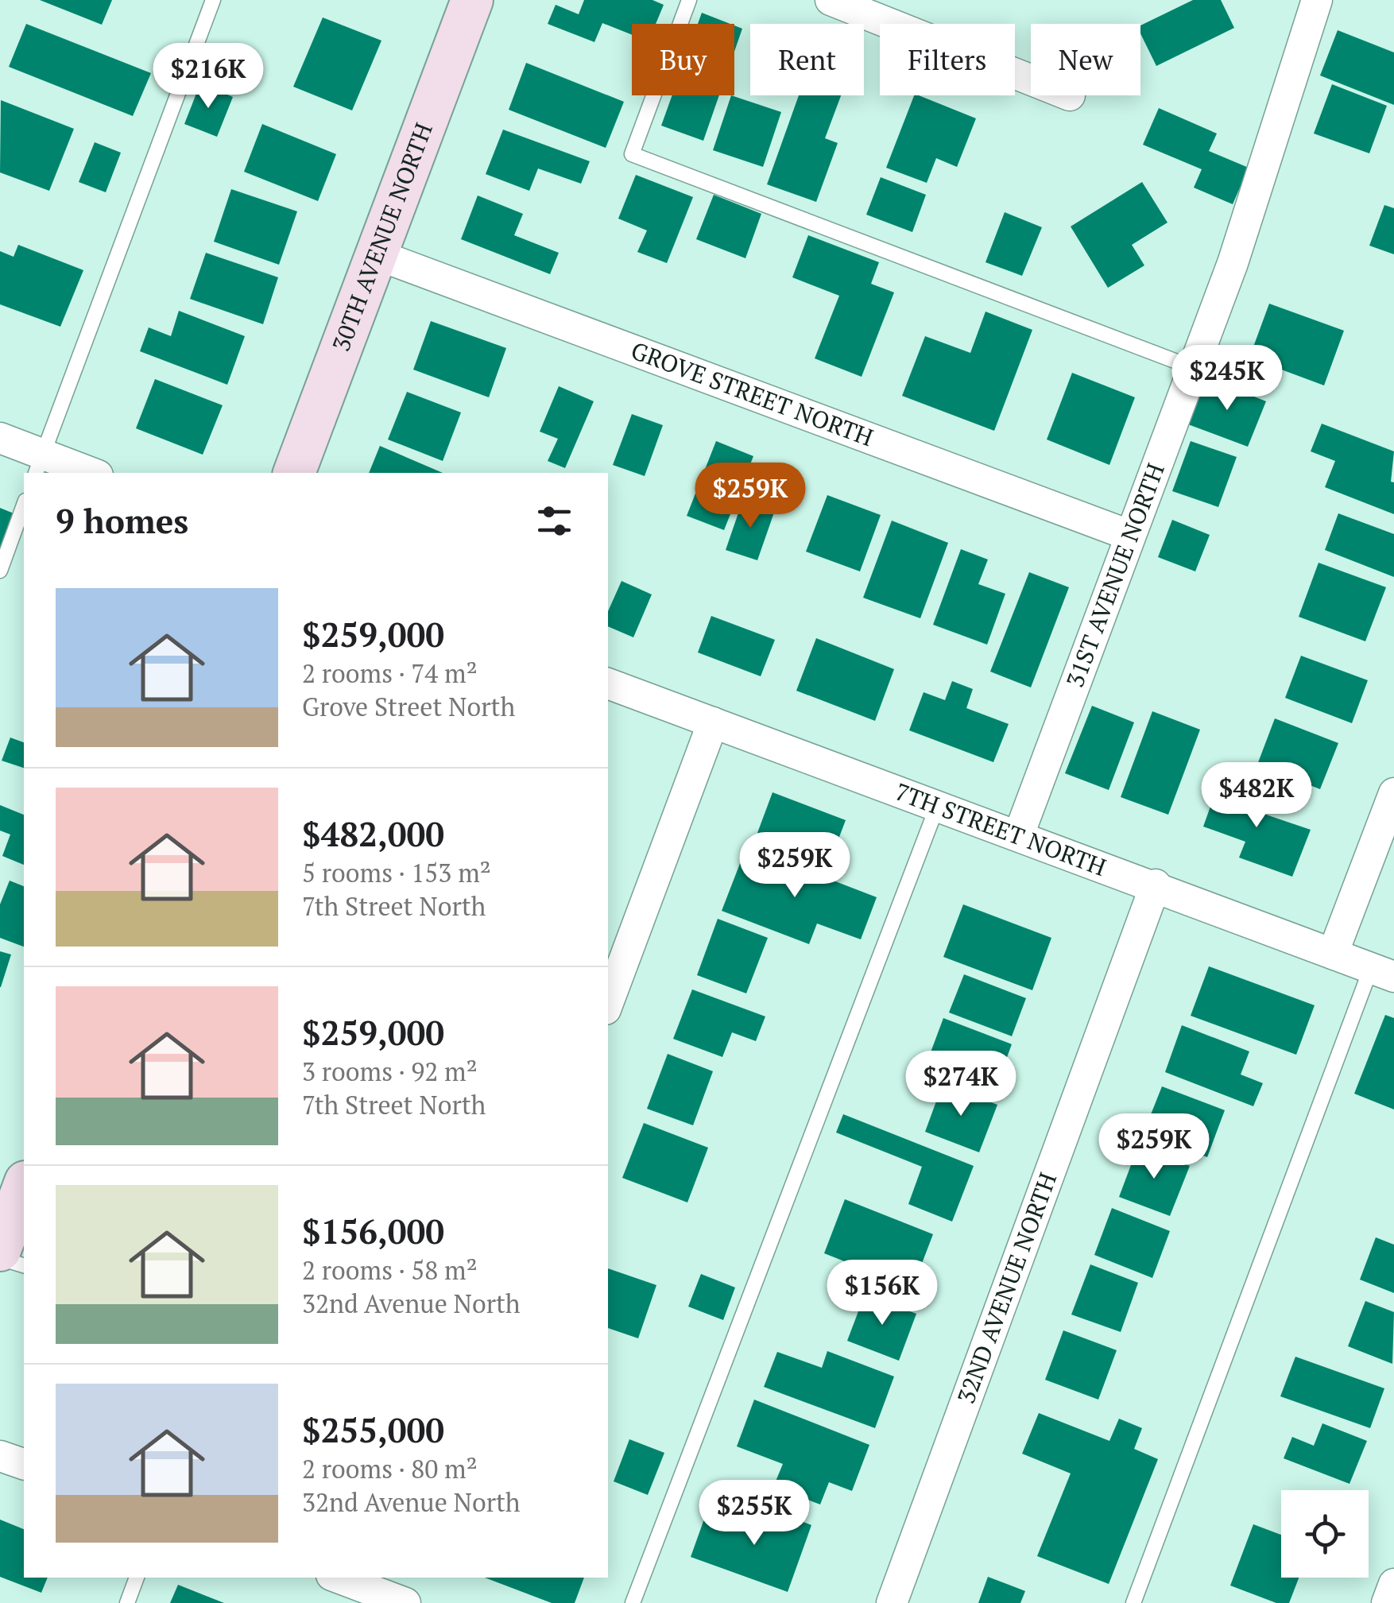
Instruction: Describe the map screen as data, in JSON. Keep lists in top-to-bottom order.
{
  "streets": {
    "street": [
      "30TH AVENUE NORTH",
      "GROVE STREET NORTH",
      "31ST AVENUE NORTH",
      "7TH STREET NORTH",
      "32ND AVENUE NORTH"
    ]
  },
  "crossings": [
    ["30TH AVENUE NORTH", "GROVE STREET NORTH"],
    ["GROVE STREET NORTH", "31ST AVENUE NORTH"],
    ["31ST AVENUE NORTH", "7TH STREET NORTH"],
    ["7TH STREET NORTH", "32ND AVENUE NORTH"]
  ],
  "page": {
    "chip": [
      "Buy",
      "Rent",
      "Filters",
      "New"
    ],
    "price": [
      "$216K",
      "$245K",
      "$259K",
      "$482K",
      "$259K",
      "$274K",
      "$259K",
      "$156K",
      "$255K"
    ],
    "heading": "9 homes",
    "list": [
      {
        "name": "$259,000",
        "note": "2 rooms · 74 m² · Grove Street North"
      },
      {
        "name": "$482,000",
        "note": "5 rooms · 153 m² · 7th Street North"
      },
      {
        "name": "$259,000",
        "note": "3 rooms · 92 m² · 7th Street North"
      },
      {
        "name": "$156,000",
        "note": "2 rooms · 58 m² · 32nd Avenue North"
      },
      {
        "name": "$255,000",
        "note": "2 rooms · 80 m² · 32nd Avenue North"
      }
    ]
  }
}
